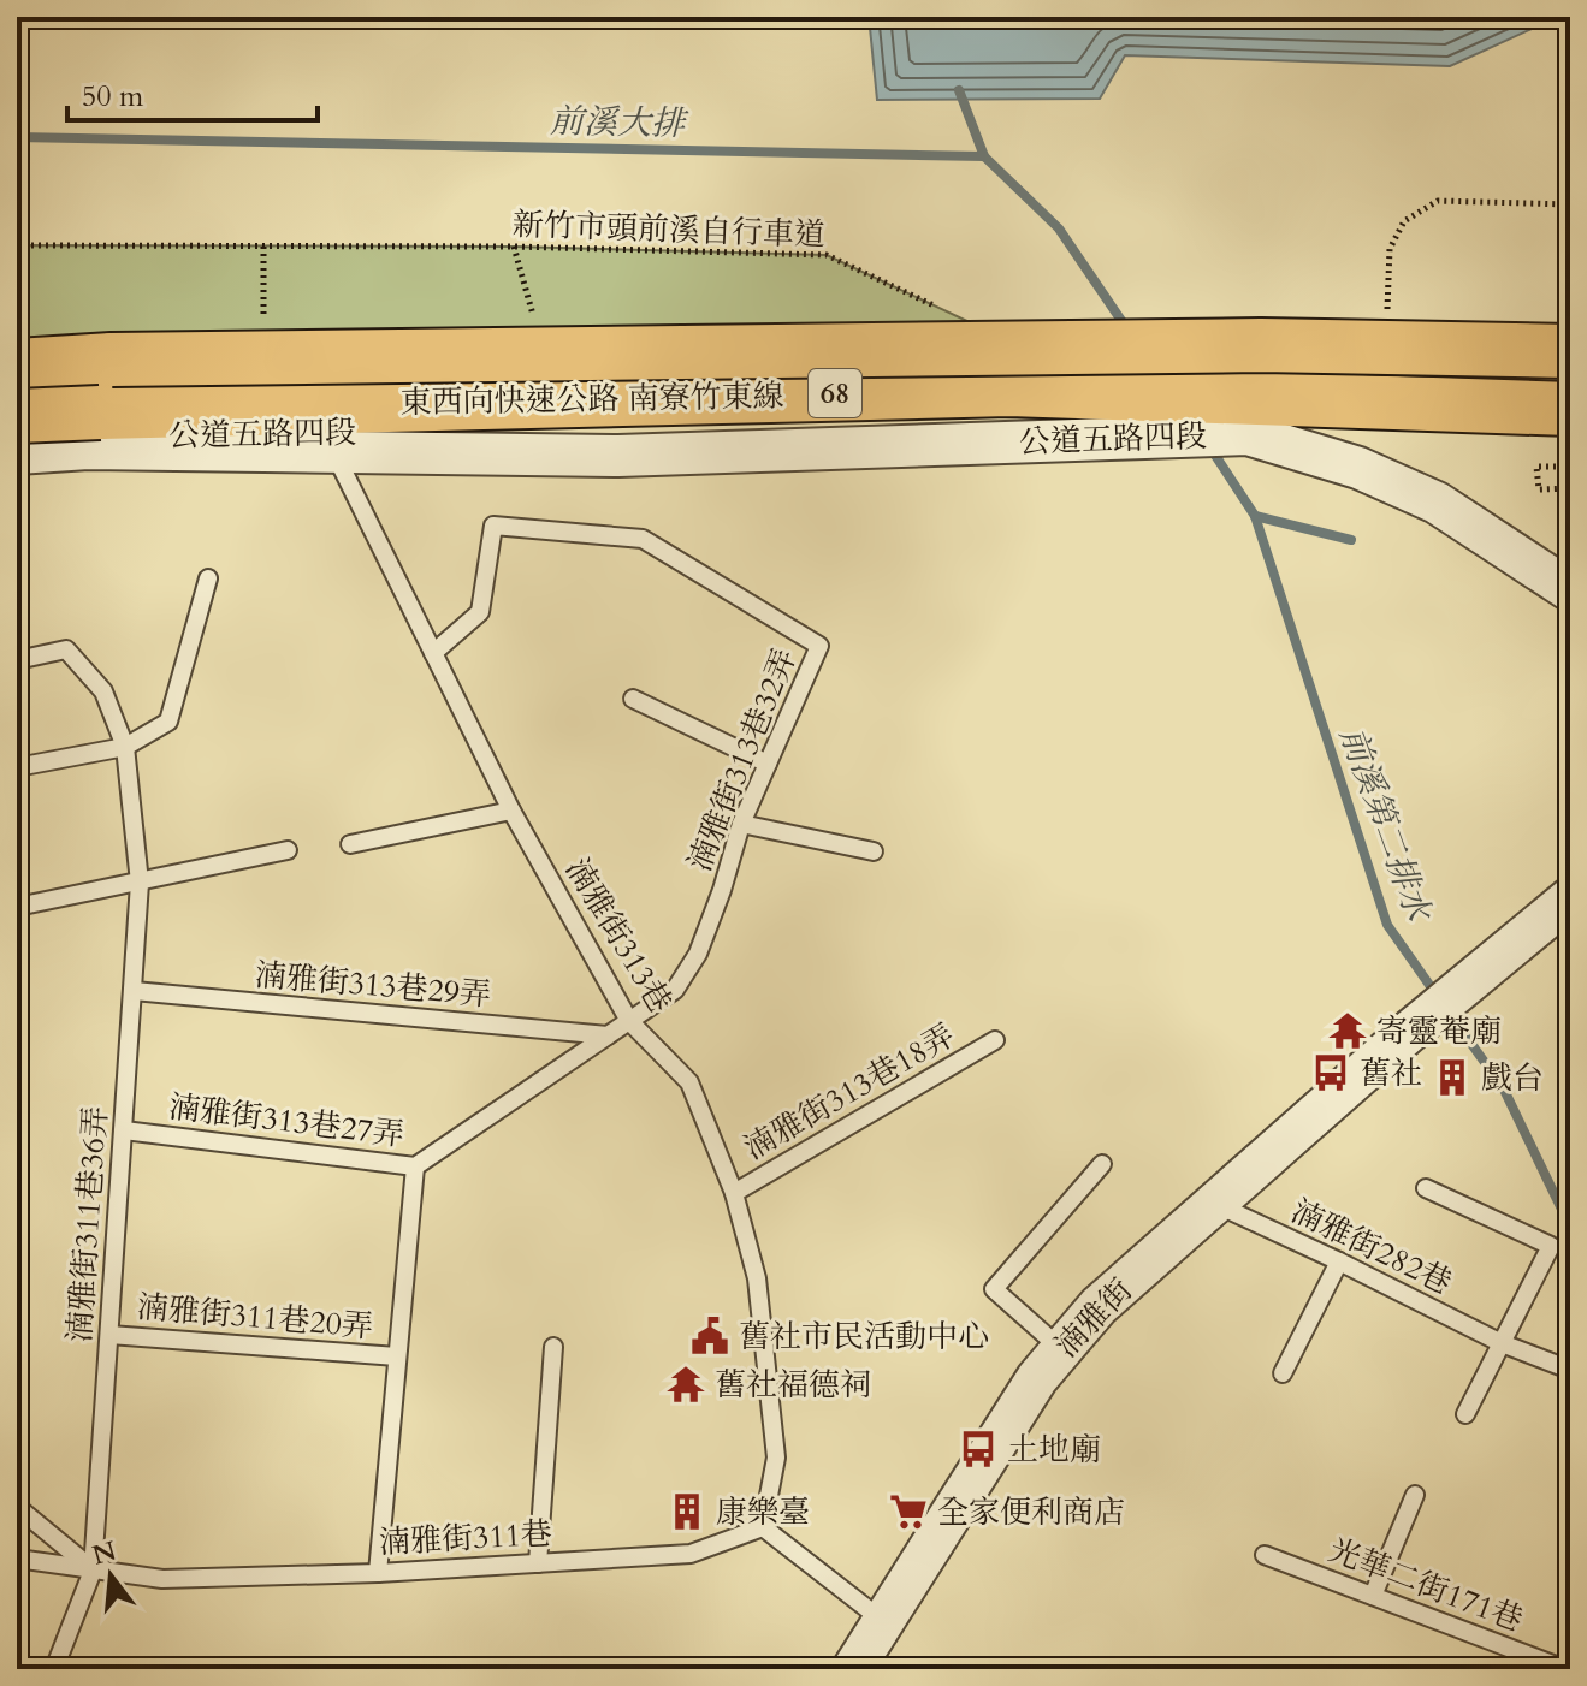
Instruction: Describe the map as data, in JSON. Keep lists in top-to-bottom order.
{
  "streets": {
    "highway": ["68", "東西向快速公路 南寮竹東線"],
    "street": ["公道五路四段", "湳雅街"],
    "lane": [
      "湳雅街313巷32弄",
      "湳雅街313巷",
      "湳雅街313巷29弄",
      "湳雅街313巷18弄",
      "湳雅街313巷27弄",
      "湳雅街311巷36弄",
      "湳雅街282巷",
      "湳雅街311巷20弄",
      "湳雅街311巷",
      "光華二街171巷"
    ],
    "path": ["新竹市頭前溪自行車道"]
  },
  "crossings": [
    ["公道五路四段", "湳雅街313巷"],
    ["湳雅街313巷32弄", "湳雅街313巷"],
    ["湳雅街313巷32弄", "湳雅街313巷27弄"],
    ["湳雅街313巷", "湳雅街313巷18弄"],
    ["湳雅街313巷", "湳雅街313巷27弄"],
    ["湳雅街313巷", "湳雅街311巷"],
    ["湳雅街313巷29弄", "湳雅街313巷27弄"],
    ["湳雅街313巷29弄", "湳雅街311巷36弄"],
    ["湳雅街313巷27弄", "湳雅街311巷36弄"],
    ["湳雅街313巷27弄", "湳雅街311巷20弄"],
    ["湳雅街311巷36弄", "湳雅街311巷20弄"],
    ["湳雅街311巷36弄", "湳雅街311巷"],
    ["湳雅街282巷", "湳雅街"],
    ["湳雅街311巷20弄", "湳雅街311巷"]
  ],
  "water": ["前溪大排", "前溪第二排水"],
  "places": {
    "temple": ["寄靈菴廟", "舊社福德祠"],
    "bus stop": ["舊社", "土地廟"],
    "building": ["戲台", "康樂臺"],
    "public building": ["舊社市民活動中心"],
    "supermarket": ["全家便利商店"]
  },
  "scale_bar": "50 m",
  "north": "top"
}
